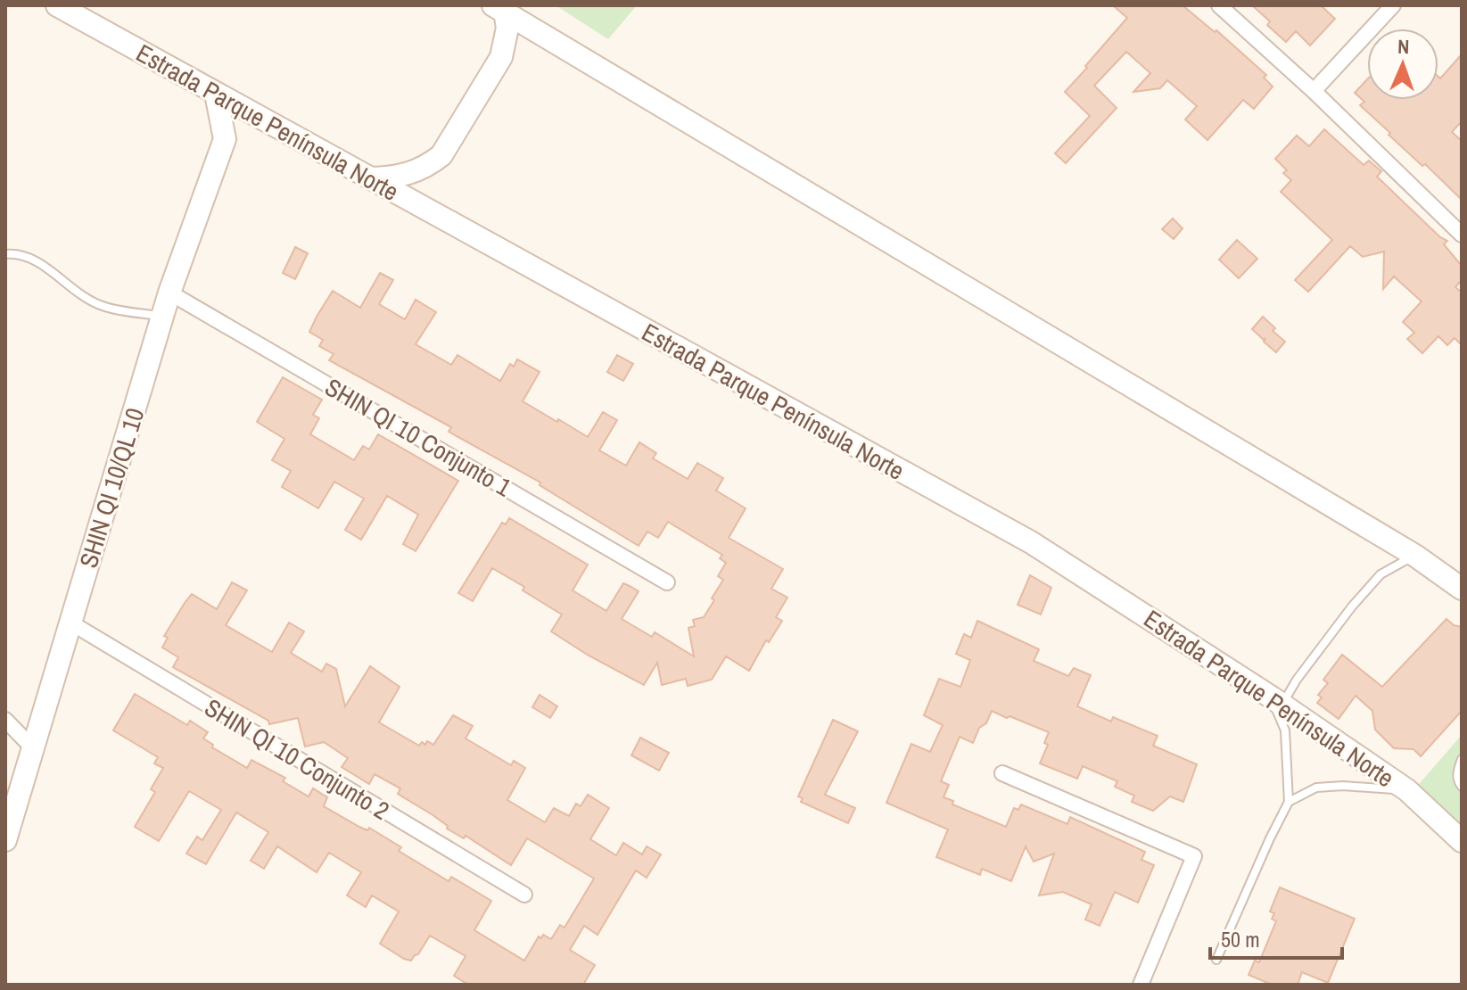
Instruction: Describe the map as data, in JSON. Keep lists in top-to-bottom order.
{
  "streets": {
    "main road": ["Estrada Parque Península Norte", "SHIN QI 10/QL 10"],
    "street": ["SHIN QI 10 Conjunto 1", "SHIN QI 10 Conjunto 2"]
  },
  "crossings": [
    ["SHIN QI 10 Conjunto 1", "SHIN QI 10/QL 10"],
    ["SHIN QI 10/QL 10", "SHIN QI 10 Conjunto 2"]
  ],
  "scale_bar": "50 m",
  "north": "top"
}
